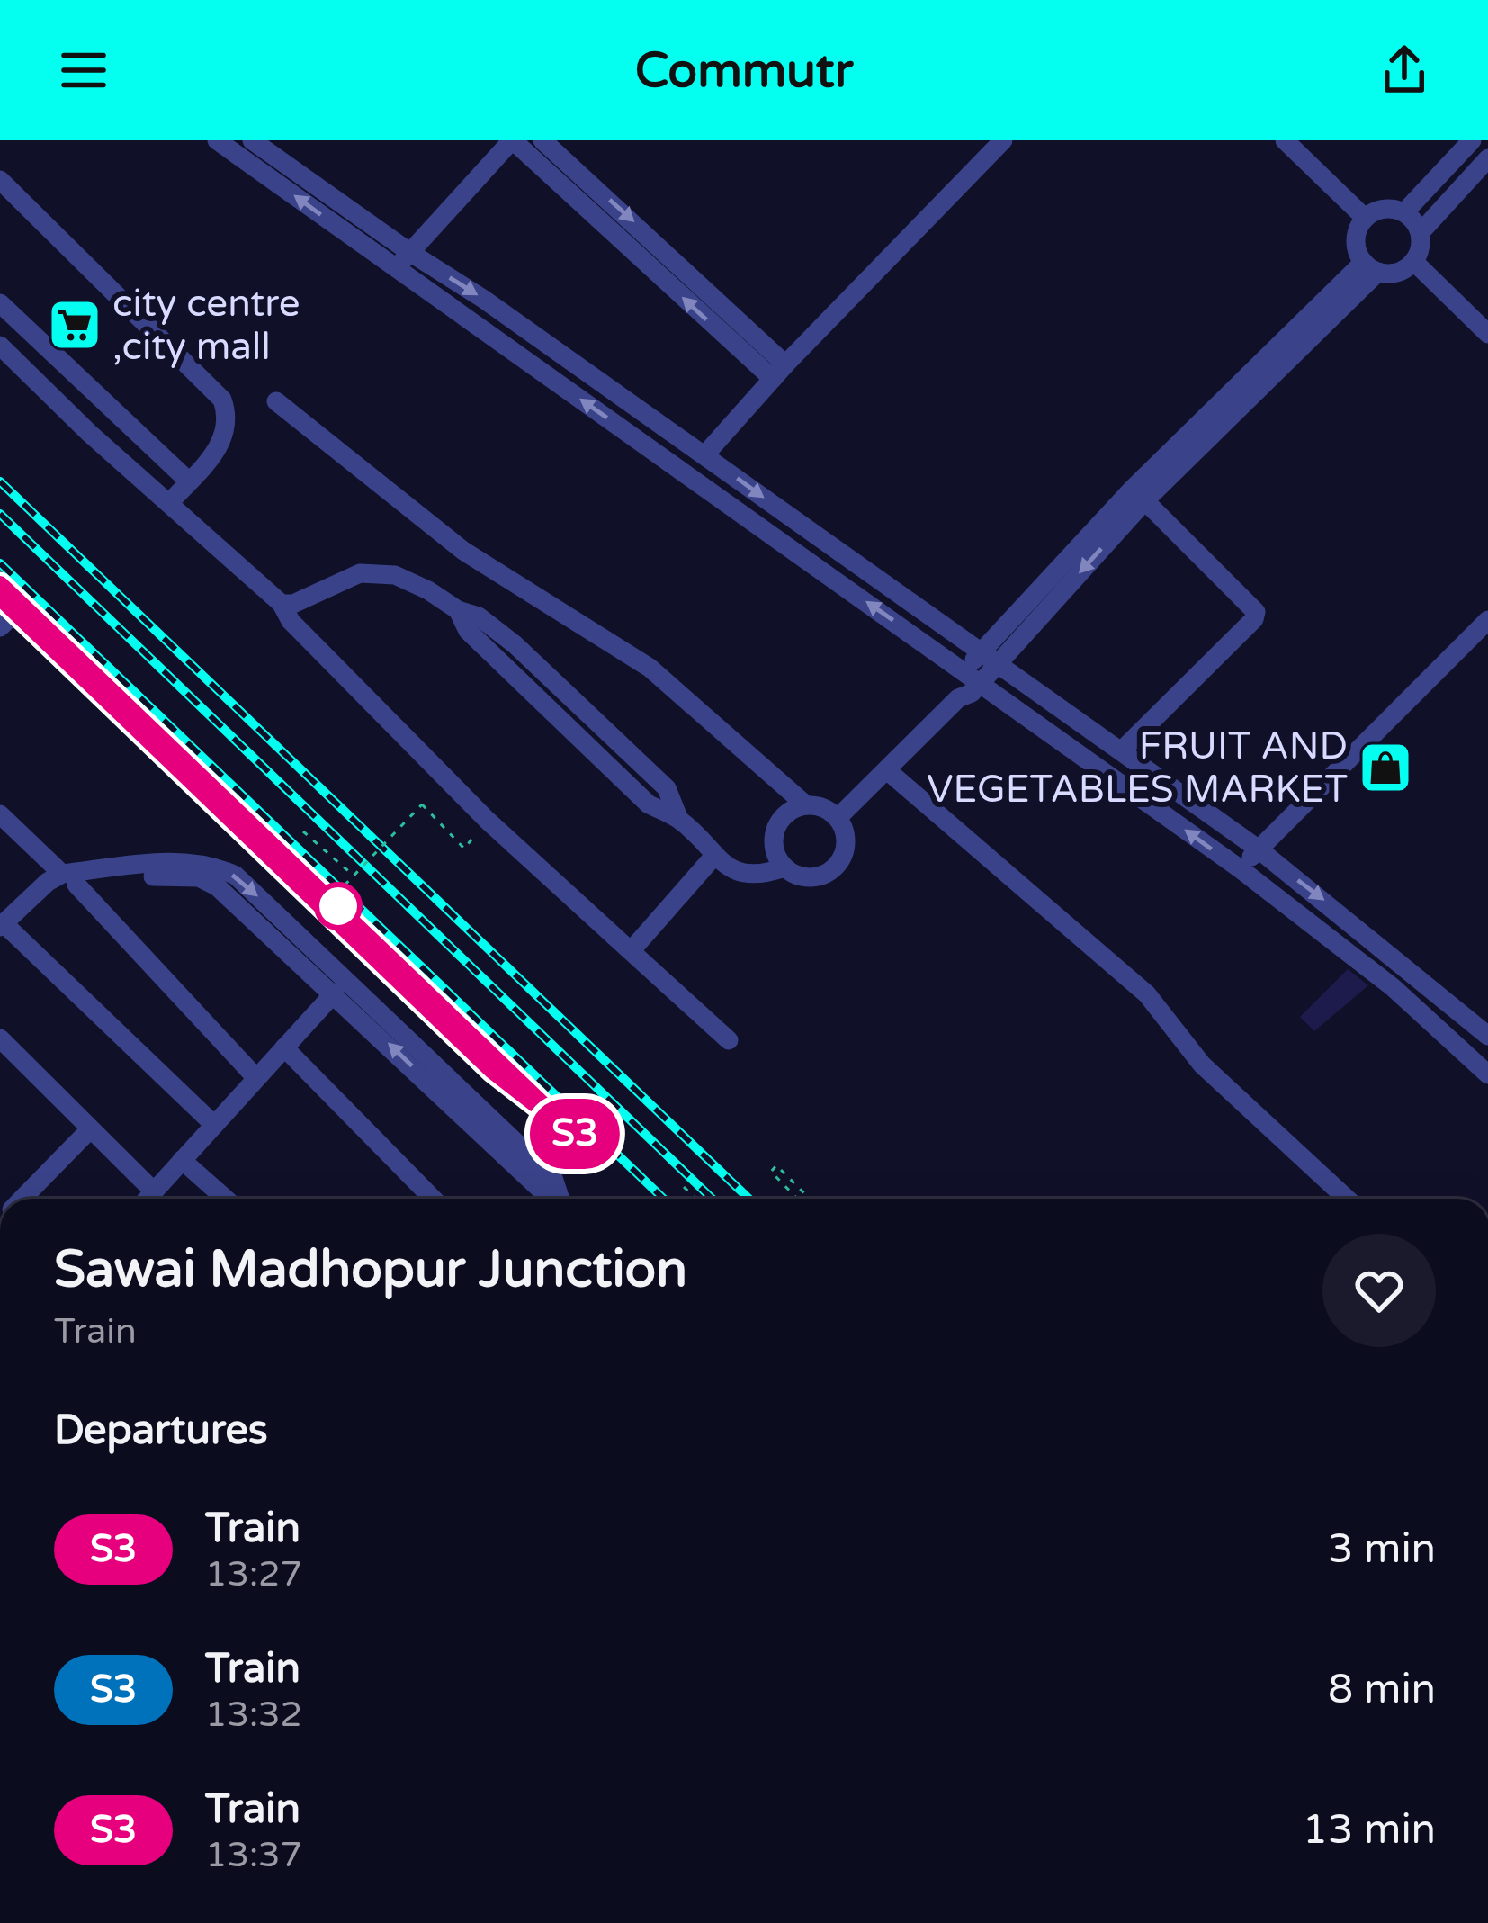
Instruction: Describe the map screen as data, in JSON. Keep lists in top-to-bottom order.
{
  "places": {
    "supermarket": ["city centre ,city mall"],
    "shop": ["FRUIT AND VEGETABLES MARKET"]
  },
  "page": {
    "header": "Commutr",
    "on_map": "S3",
    "heading": [
      ["Sawai Madhopur Junction", "Train"],
      "Departures"
    ],
    "list": [
      {
        "mark": "S3",
        "name": "Train",
        "note": "13:27",
        "value": "3 min"
      },
      {
        "mark": "S3",
        "name": "Train",
        "note": "13:32",
        "value": "8 min"
      },
      {
        "mark": "S3",
        "name": "Train",
        "note": "13:37",
        "value": "13 min"
      }
    ]
  }
}
